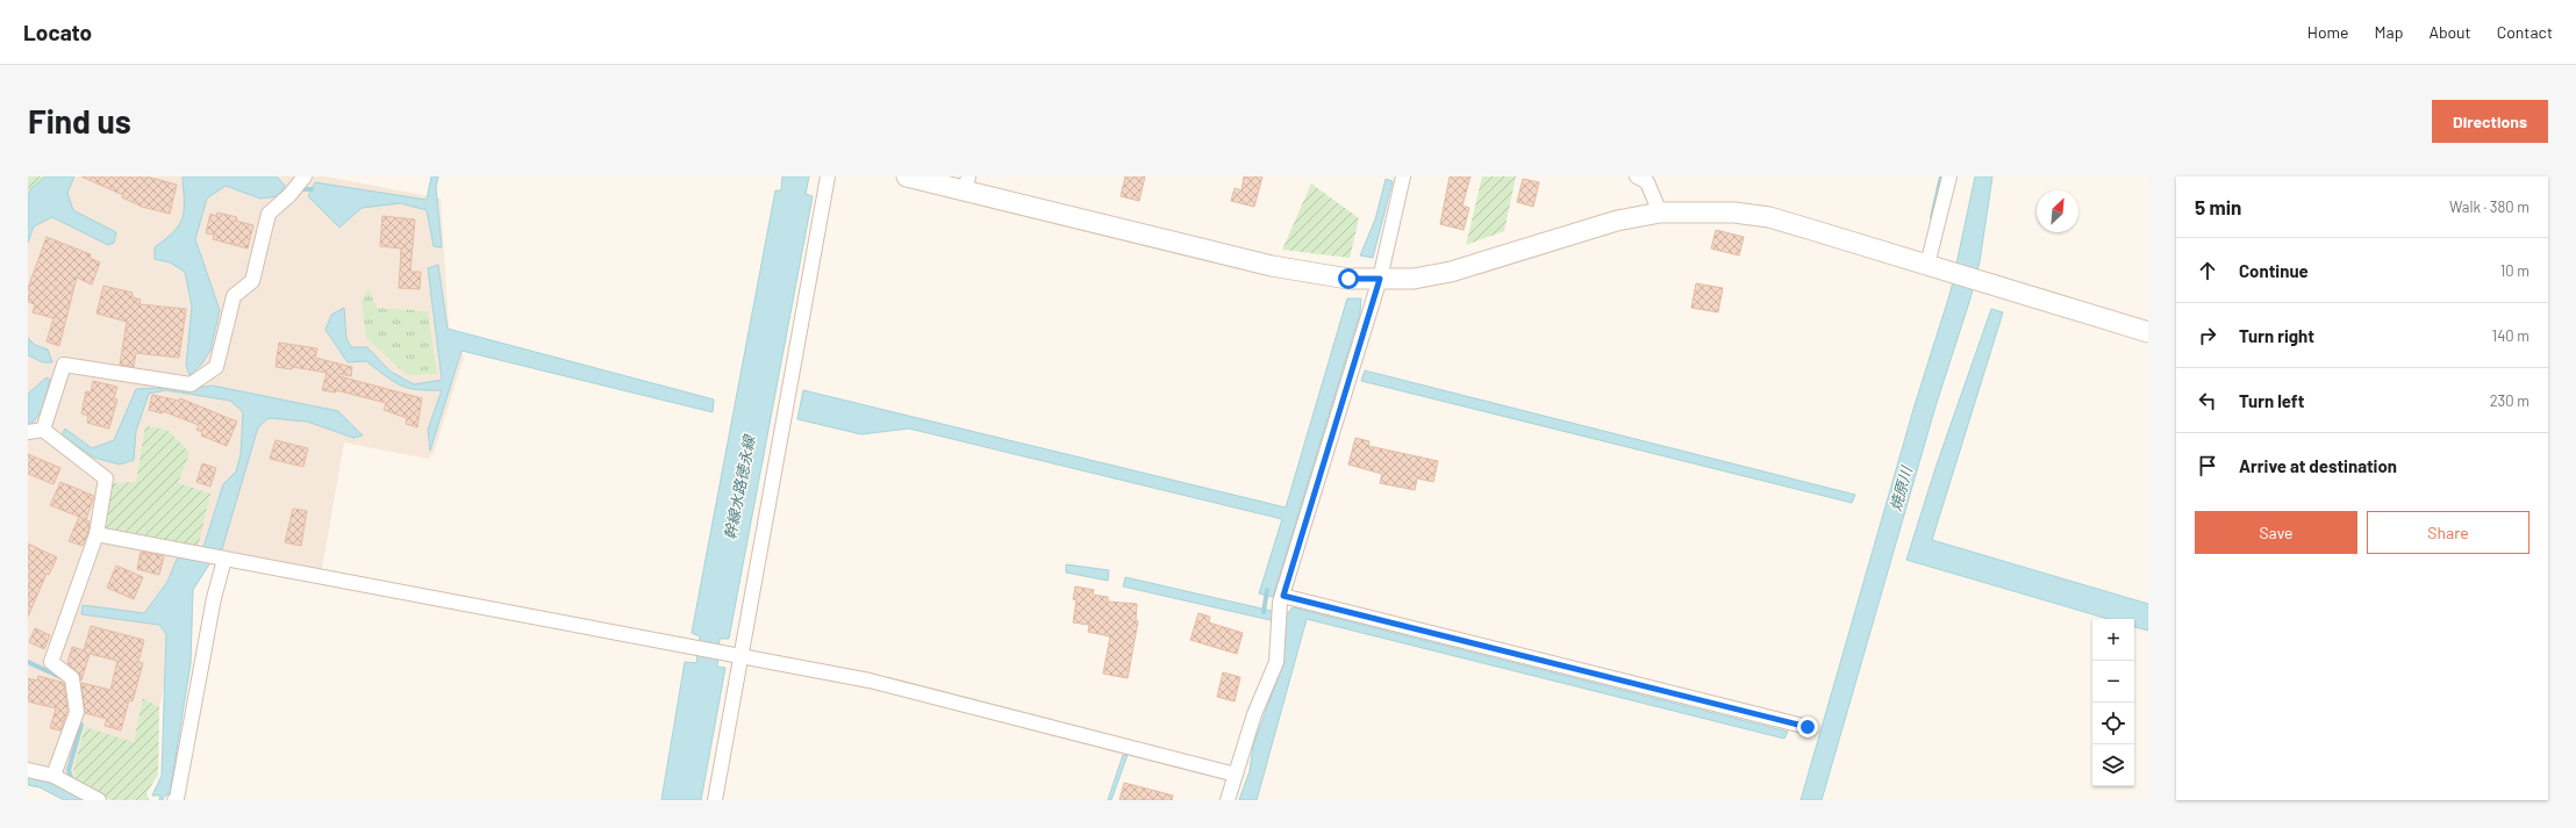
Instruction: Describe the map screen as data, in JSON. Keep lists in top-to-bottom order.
{
  "water": ["幹線水路徳永線", "焼原川"],
  "north": "top right",
  "page": {
    "header": "Locato",
    "nav": [
      "Home",
      "Map",
      "About",
      "Contact"
    ],
    "buttons": [
      "Directions",
      ["Save", "Share"]
    ],
    "title": "Find us",
    "heading": ["5 min", "Walk · 380 m"],
    "list": [
      ["Continue", "10 m"],
      ["Turn right", "140 m"],
      ["Turn left", "230 m"],
      "Arrive at destination"
    ],
    "map_buttons": ["+", "−"]
  }
}
